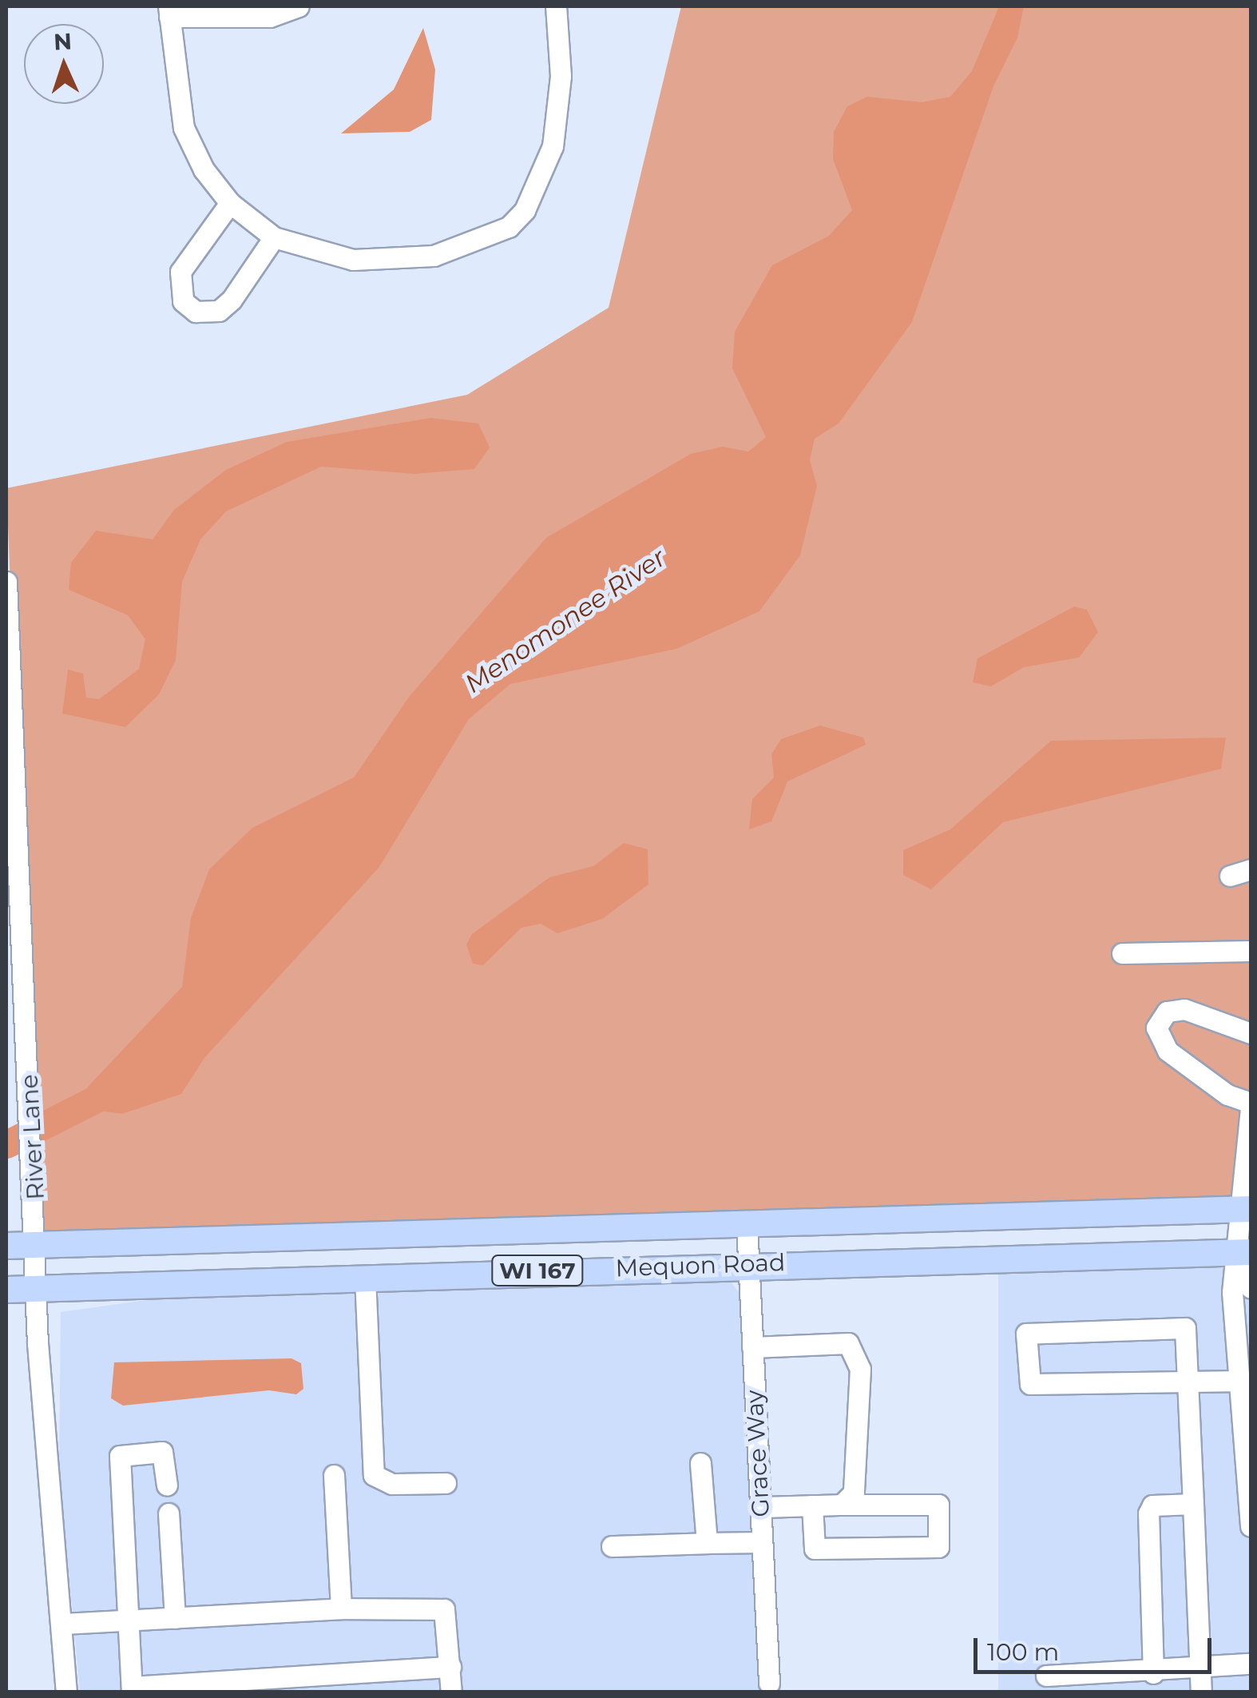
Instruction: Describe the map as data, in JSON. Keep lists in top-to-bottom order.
{
  "streets": {
    "main road": ["Mequon Road", "WI 167"],
    "street": ["River Lane", "Grace Way"]
  },
  "crossings": [
    ["River Lane", "Mequon Road"],
    ["Mequon Road", "Grace Way"]
  ],
  "water": ["Menomonee River"],
  "scale_bar": "100 m",
  "north": "top"
}
